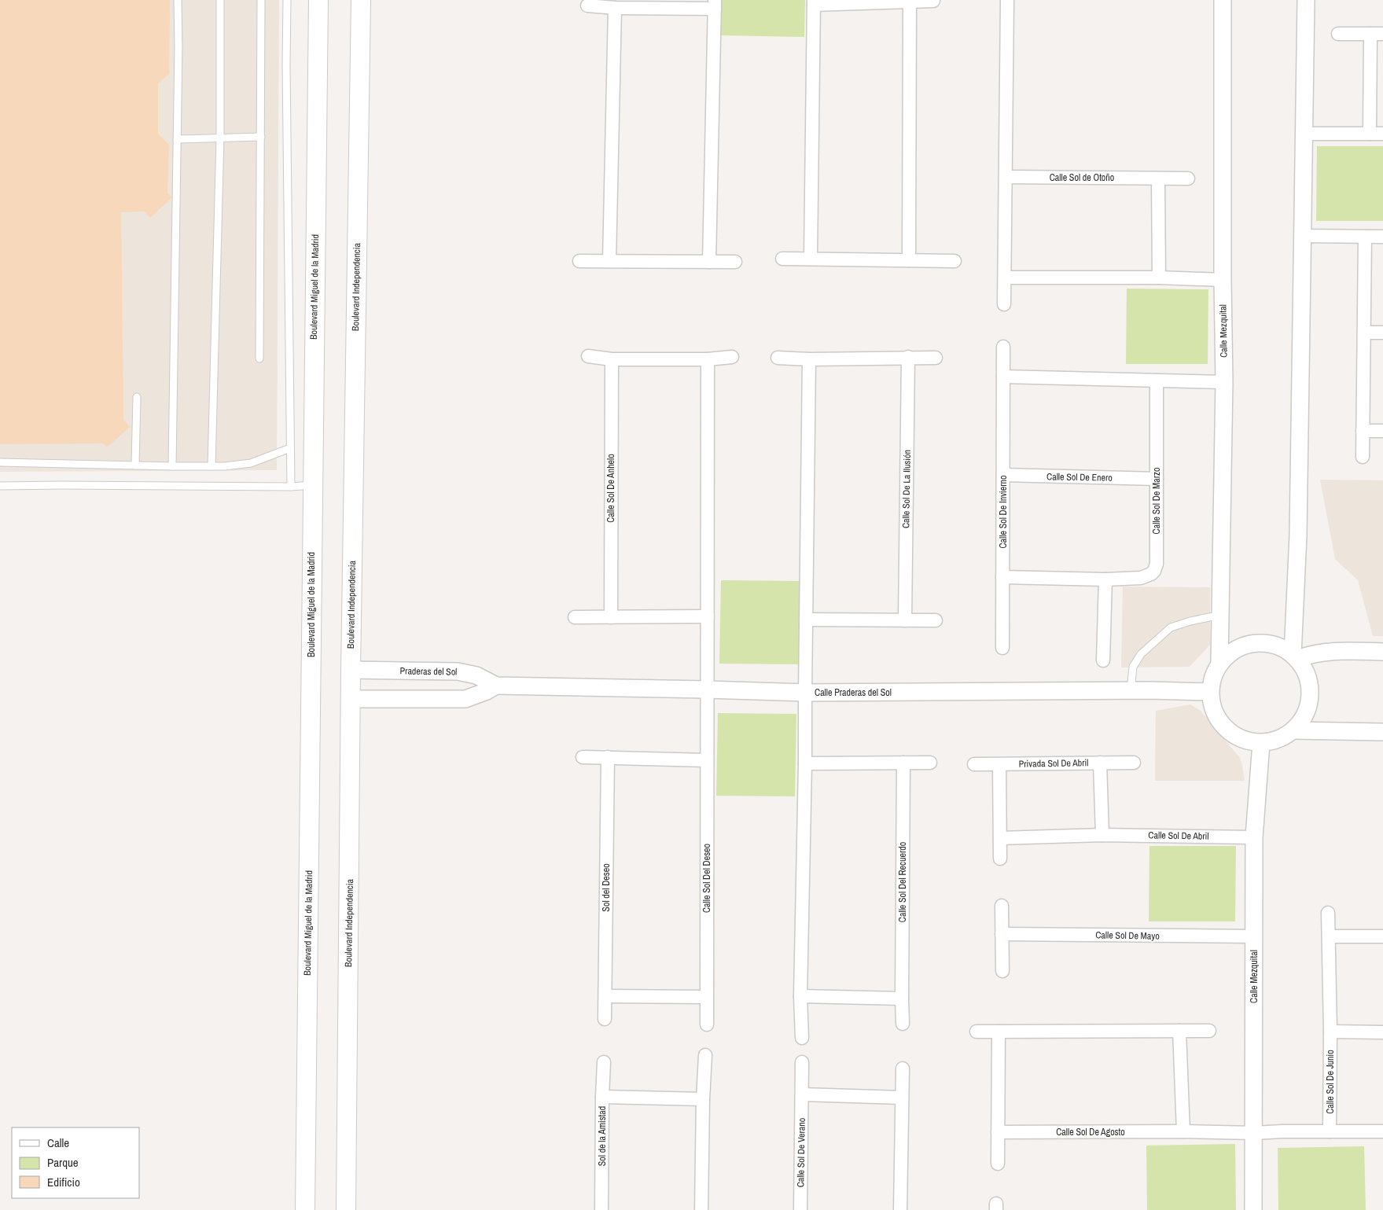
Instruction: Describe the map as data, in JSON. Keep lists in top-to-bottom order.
{
  "streets": {
    "main road": ["Boulevard Miguel de la Madrid", "Boulevard Independencia"],
    "street": [
      "Calle Sol de Otoño",
      "Calle Mezquital",
      "Calle Sol De Enero",
      "Calle Sol De Anhelo",
      "Calle Sol De La Ilusión",
      "Calle Sol De Marzo",
      "Calle Sol De Invierno",
      "Praderas del Sol",
      "Calle Praderas del Sol",
      "Privada Sol De Abril",
      "Calle Sol De Abril",
      "Calle Sol Del Deseo",
      "Calle Sol Del Recuerdo",
      "Sol del Deseo",
      "Calle Sol De Mayo",
      "Calle Sol De Junio",
      "Calle Sol De Agosto",
      "Sol de la Amistad",
      "Calle Sol De Verano"
    ]
  },
  "crossings": [
    ["Boulevard Independencia", "Praderas del Sol"],
    ["Calle Mezquital", "Calle Praderas del Sol"],
    ["Calle Mezquital", "Calle Sol De Abril"],
    ["Calle Mezquital", "Calle Sol De Mayo"],
    ["Calle Mezquital", "Calle Sol De Agosto"],
    ["Calle Sol De Enero", "Calle Sol De Marzo"],
    ["Calle Sol De Enero", "Calle Sol De Invierno"],
    ["Calle Sol De Marzo", "Calle Sol De Invierno"],
    ["Praderas del Sol", "Calle Praderas del Sol"],
    ["Calle Praderas del Sol", "Calle Sol Del Deseo"]
  ],
  "legend": ["Calle", "Parque", "Edificio"]
}
